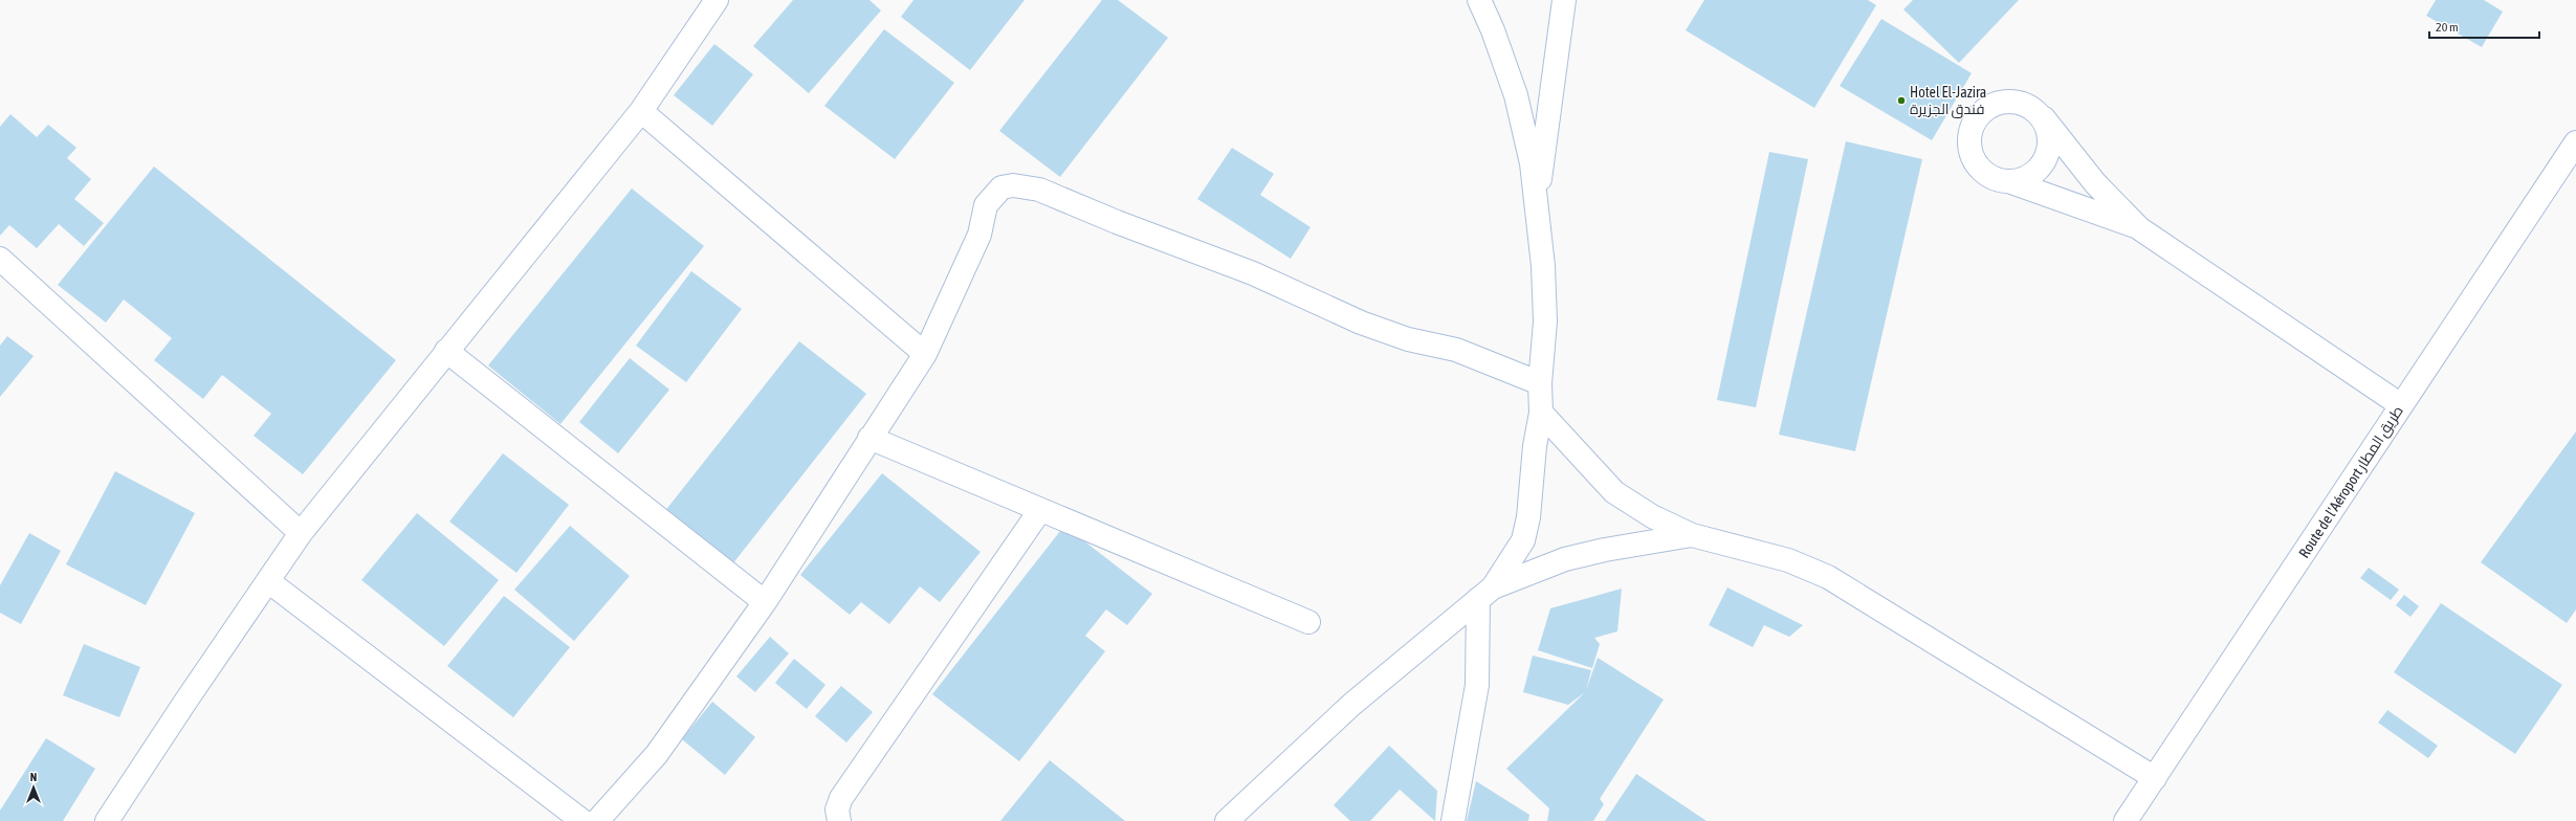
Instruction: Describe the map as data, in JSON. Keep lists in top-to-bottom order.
{
  "streets": {
    "street": ["Route de l'Aéroport طريق المطار"]
  },
  "places": ["Hotel El-Jazira فندق الجزيرة"],
  "scale_bar": "20 m",
  "north": "top"
}
